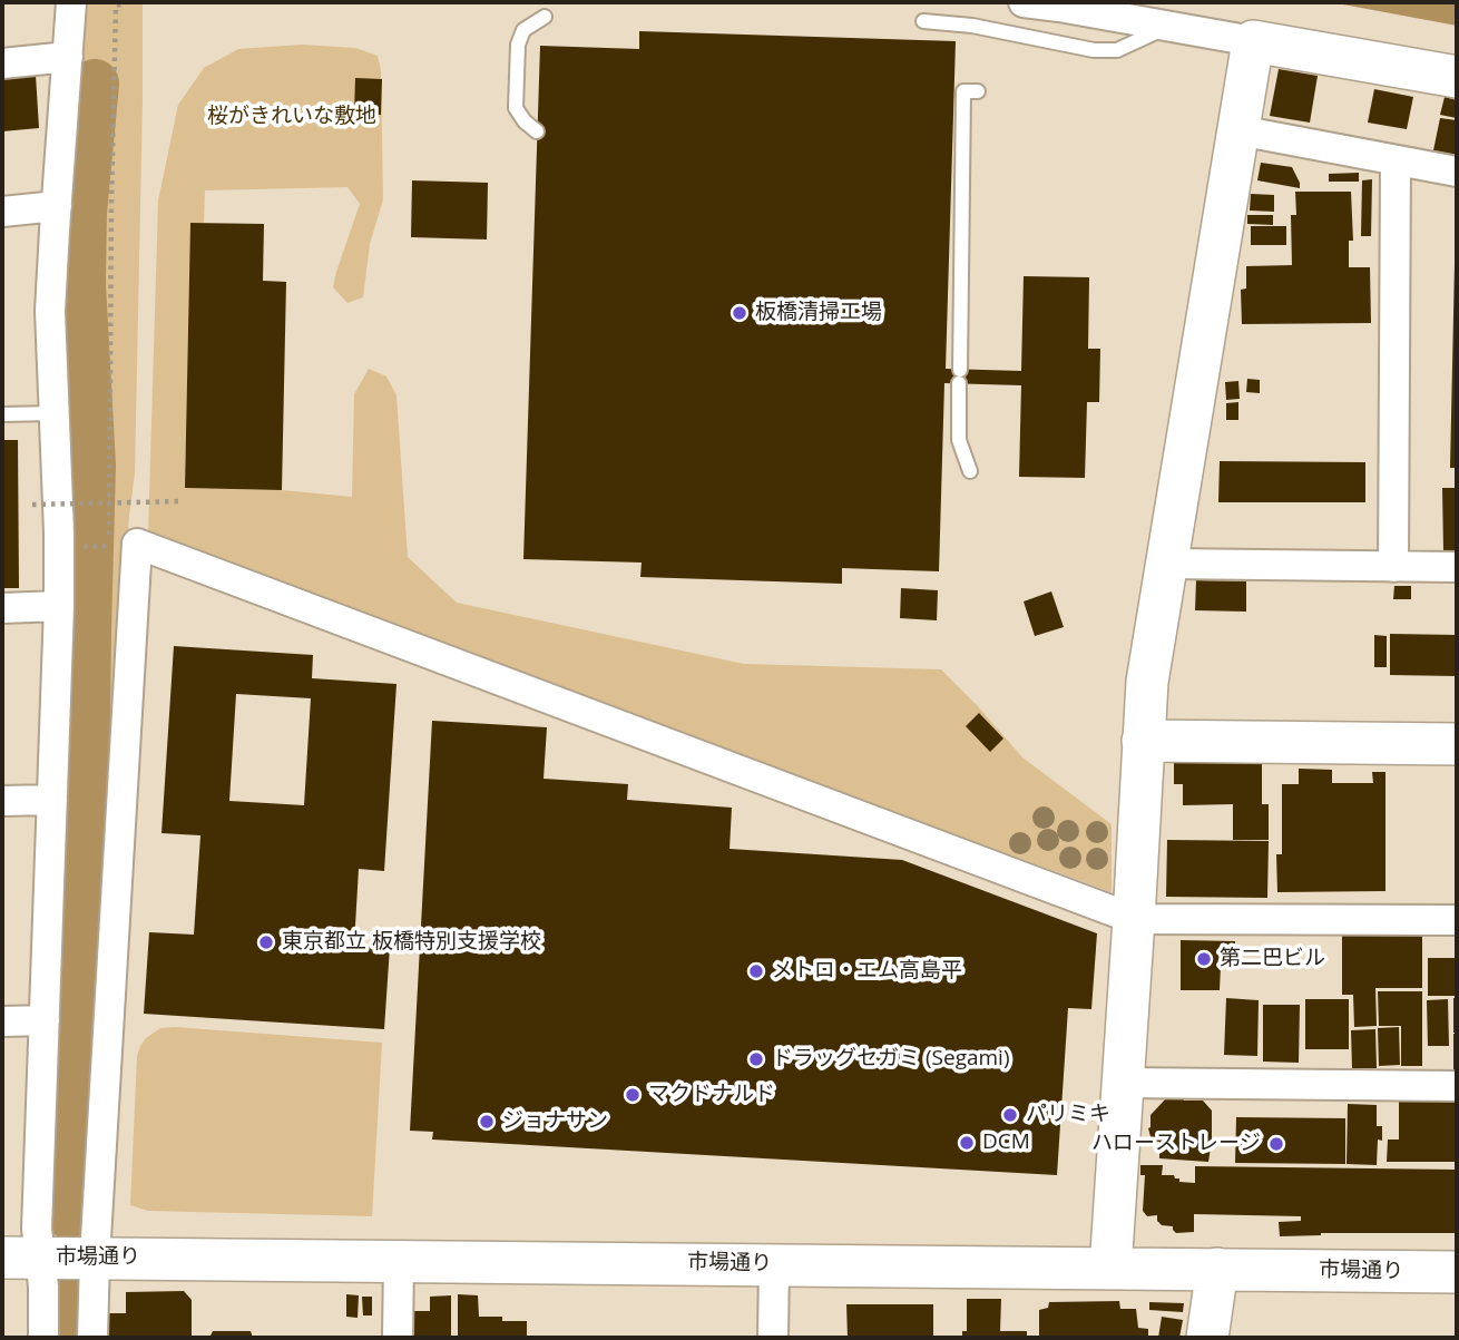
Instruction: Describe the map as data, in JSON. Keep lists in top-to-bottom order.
{
  "streets": {
    "street": ["市場通り"]
  },
  "parks": ["桜がきれいな敷地"],
  "places": [
    "板橋清掃工場",
    "東京都立 板橋特別支援学校",
    "第二巴ビル",
    "メトロ・エム高島平",
    "ドラッグセガミ (Segami)",
    "マクドナルド",
    "パリミキ",
    "ジョナサン",
    "DCM",
    "ハローストレージ"
  ]
}
